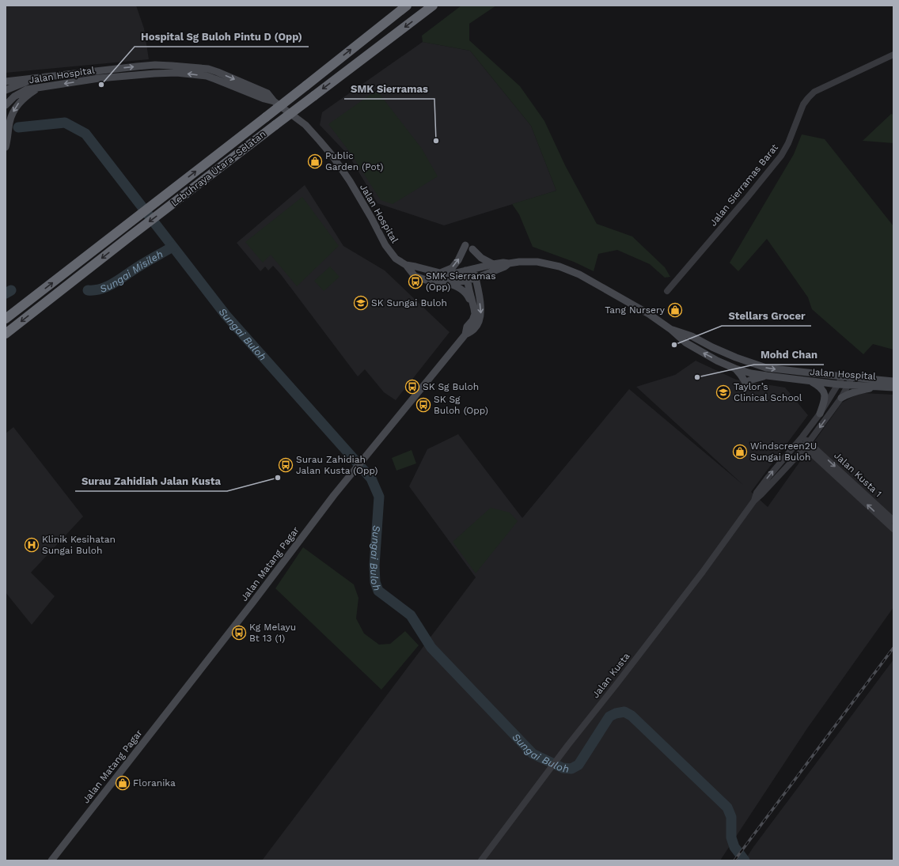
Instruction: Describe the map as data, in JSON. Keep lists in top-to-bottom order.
{
  "streets": {
    "highway": ["Lebuhraya Utara–Selatan"],
    "main road": ["Jalan Hospital", "Jalan Matang Pagar"],
    "street": ["Jalan Sierramas Barat", "Jalan Kusta 1", "Jalan Kusta"]
  },
  "crossings": [
    ["Jalan Hospital", "Jalan Kusta"],
    ["Jalan Kusta 1", "Jalan Kusta"]
  ],
  "water": ["Sungai Misileh", "Sungai Buloh"],
  "places": {
    "other": [
      "Hospital Sg Buloh Pintu D (Opp)",
      "SMK Sierramas",
      "Stellars Grocer",
      "Mohd Chan",
      "Surau Zahidiah Jalan Kusta"
    ],
    "shop": [
      "Public Garden (Pot)",
      "Tang Nursery",
      "Windscreen2U Sungai Buloh",
      "Floranika"
    ],
    "bus stop": [
      "SMK Sierramas (Opp)",
      "SK Sg Buloh",
      "SK Sg Buloh (Opp)",
      "Surau Zahidiah Jalan Kusta (Opp)",
      "Kg Melayu Bt 13 (1)"
    ],
    "school or university": ["SK Sungai Buloh", "Taylor’s Clinical School"],
    "hospital": ["Klinik Kesihatan Sungai Buloh"]
  }
}
